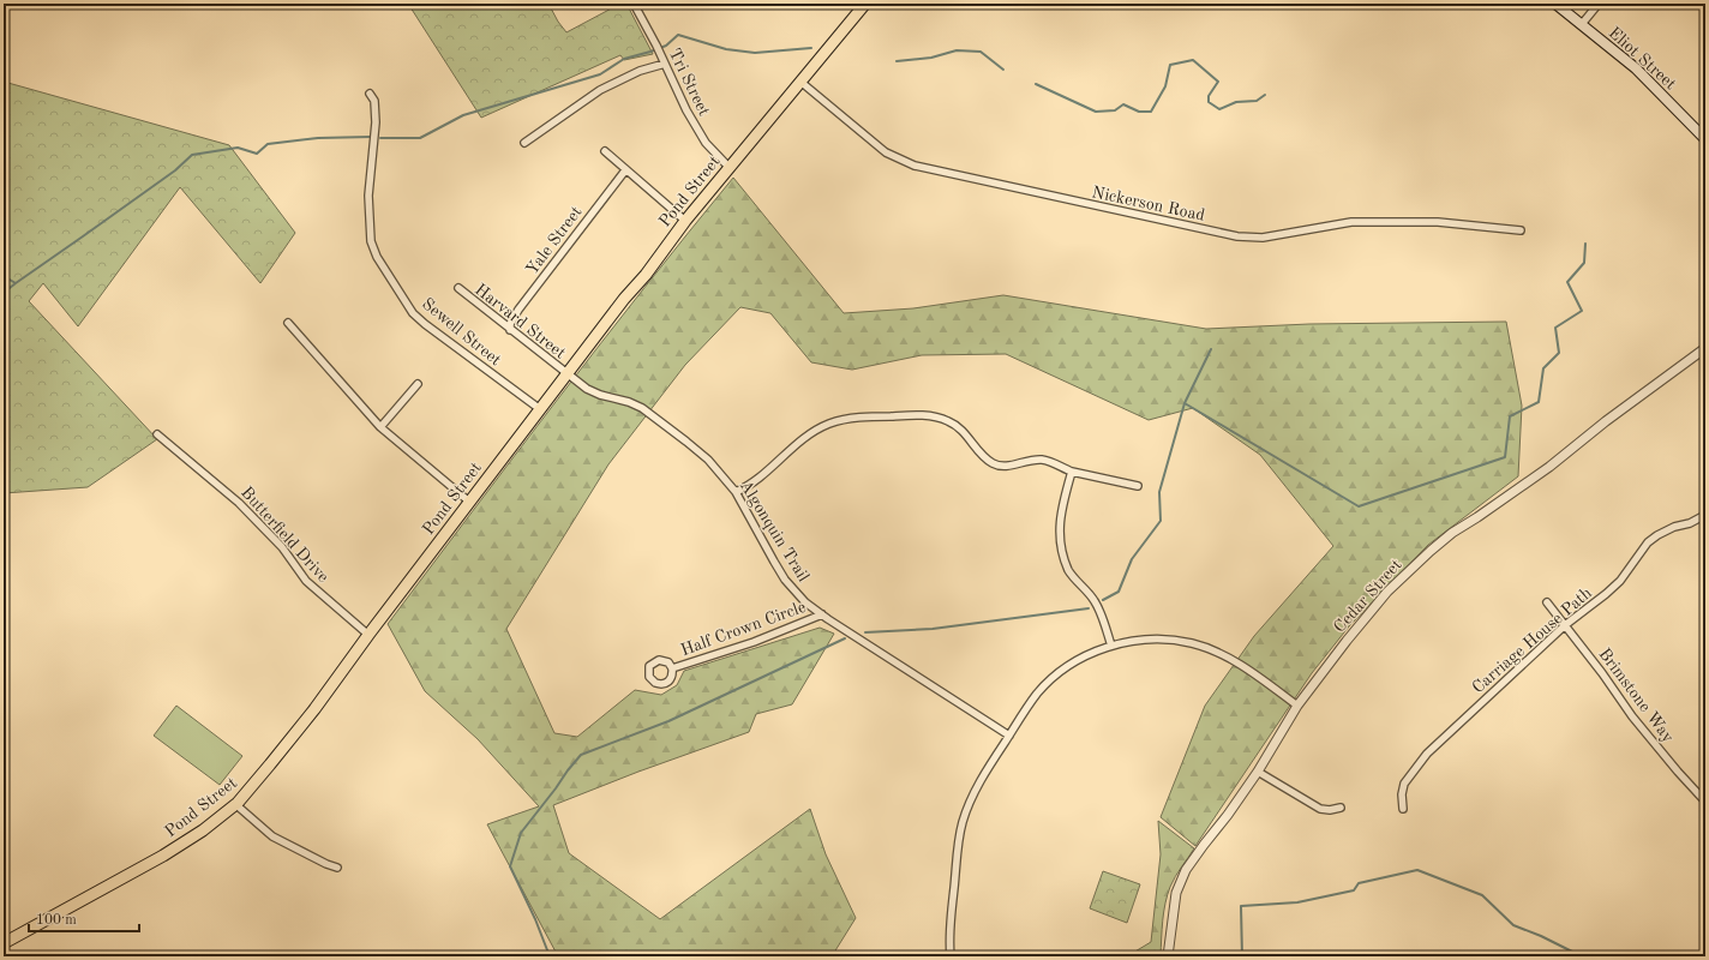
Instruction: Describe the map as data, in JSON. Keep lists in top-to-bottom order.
{
  "streets": {
    "main road": ["Eliot Street", "Pond Street"],
    "street": [
      "Tri Street",
      "Nickerson Road",
      "Yale Street",
      "Harvard Street",
      "Sewell Street",
      "Algonquin Trail",
      "Butterfield Drive",
      "Cedar Street",
      "Half Crown Circle",
      "Carriage House Path",
      "Brimstone Way"
    ]
  },
  "crossings": [
    ["Tri Street", "Pond Street"],
    ["Pond Street", "Nickerson Road"],
    ["Pond Street", "Harvard Street"],
    ["Pond Street", "Sewell Street"],
    ["Pond Street", "Algonquin Trail"],
    ["Pond Street", "Butterfield Drive"],
    ["Yale Street", "Harvard Street"],
    ["Harvard Street", "Algonquin Trail"],
    ["Algonquin Trail", "Half Crown Circle"],
    ["Carriage House Path", "Brimstone Way"]
  ],
  "scale_bar": "100 m"
}
